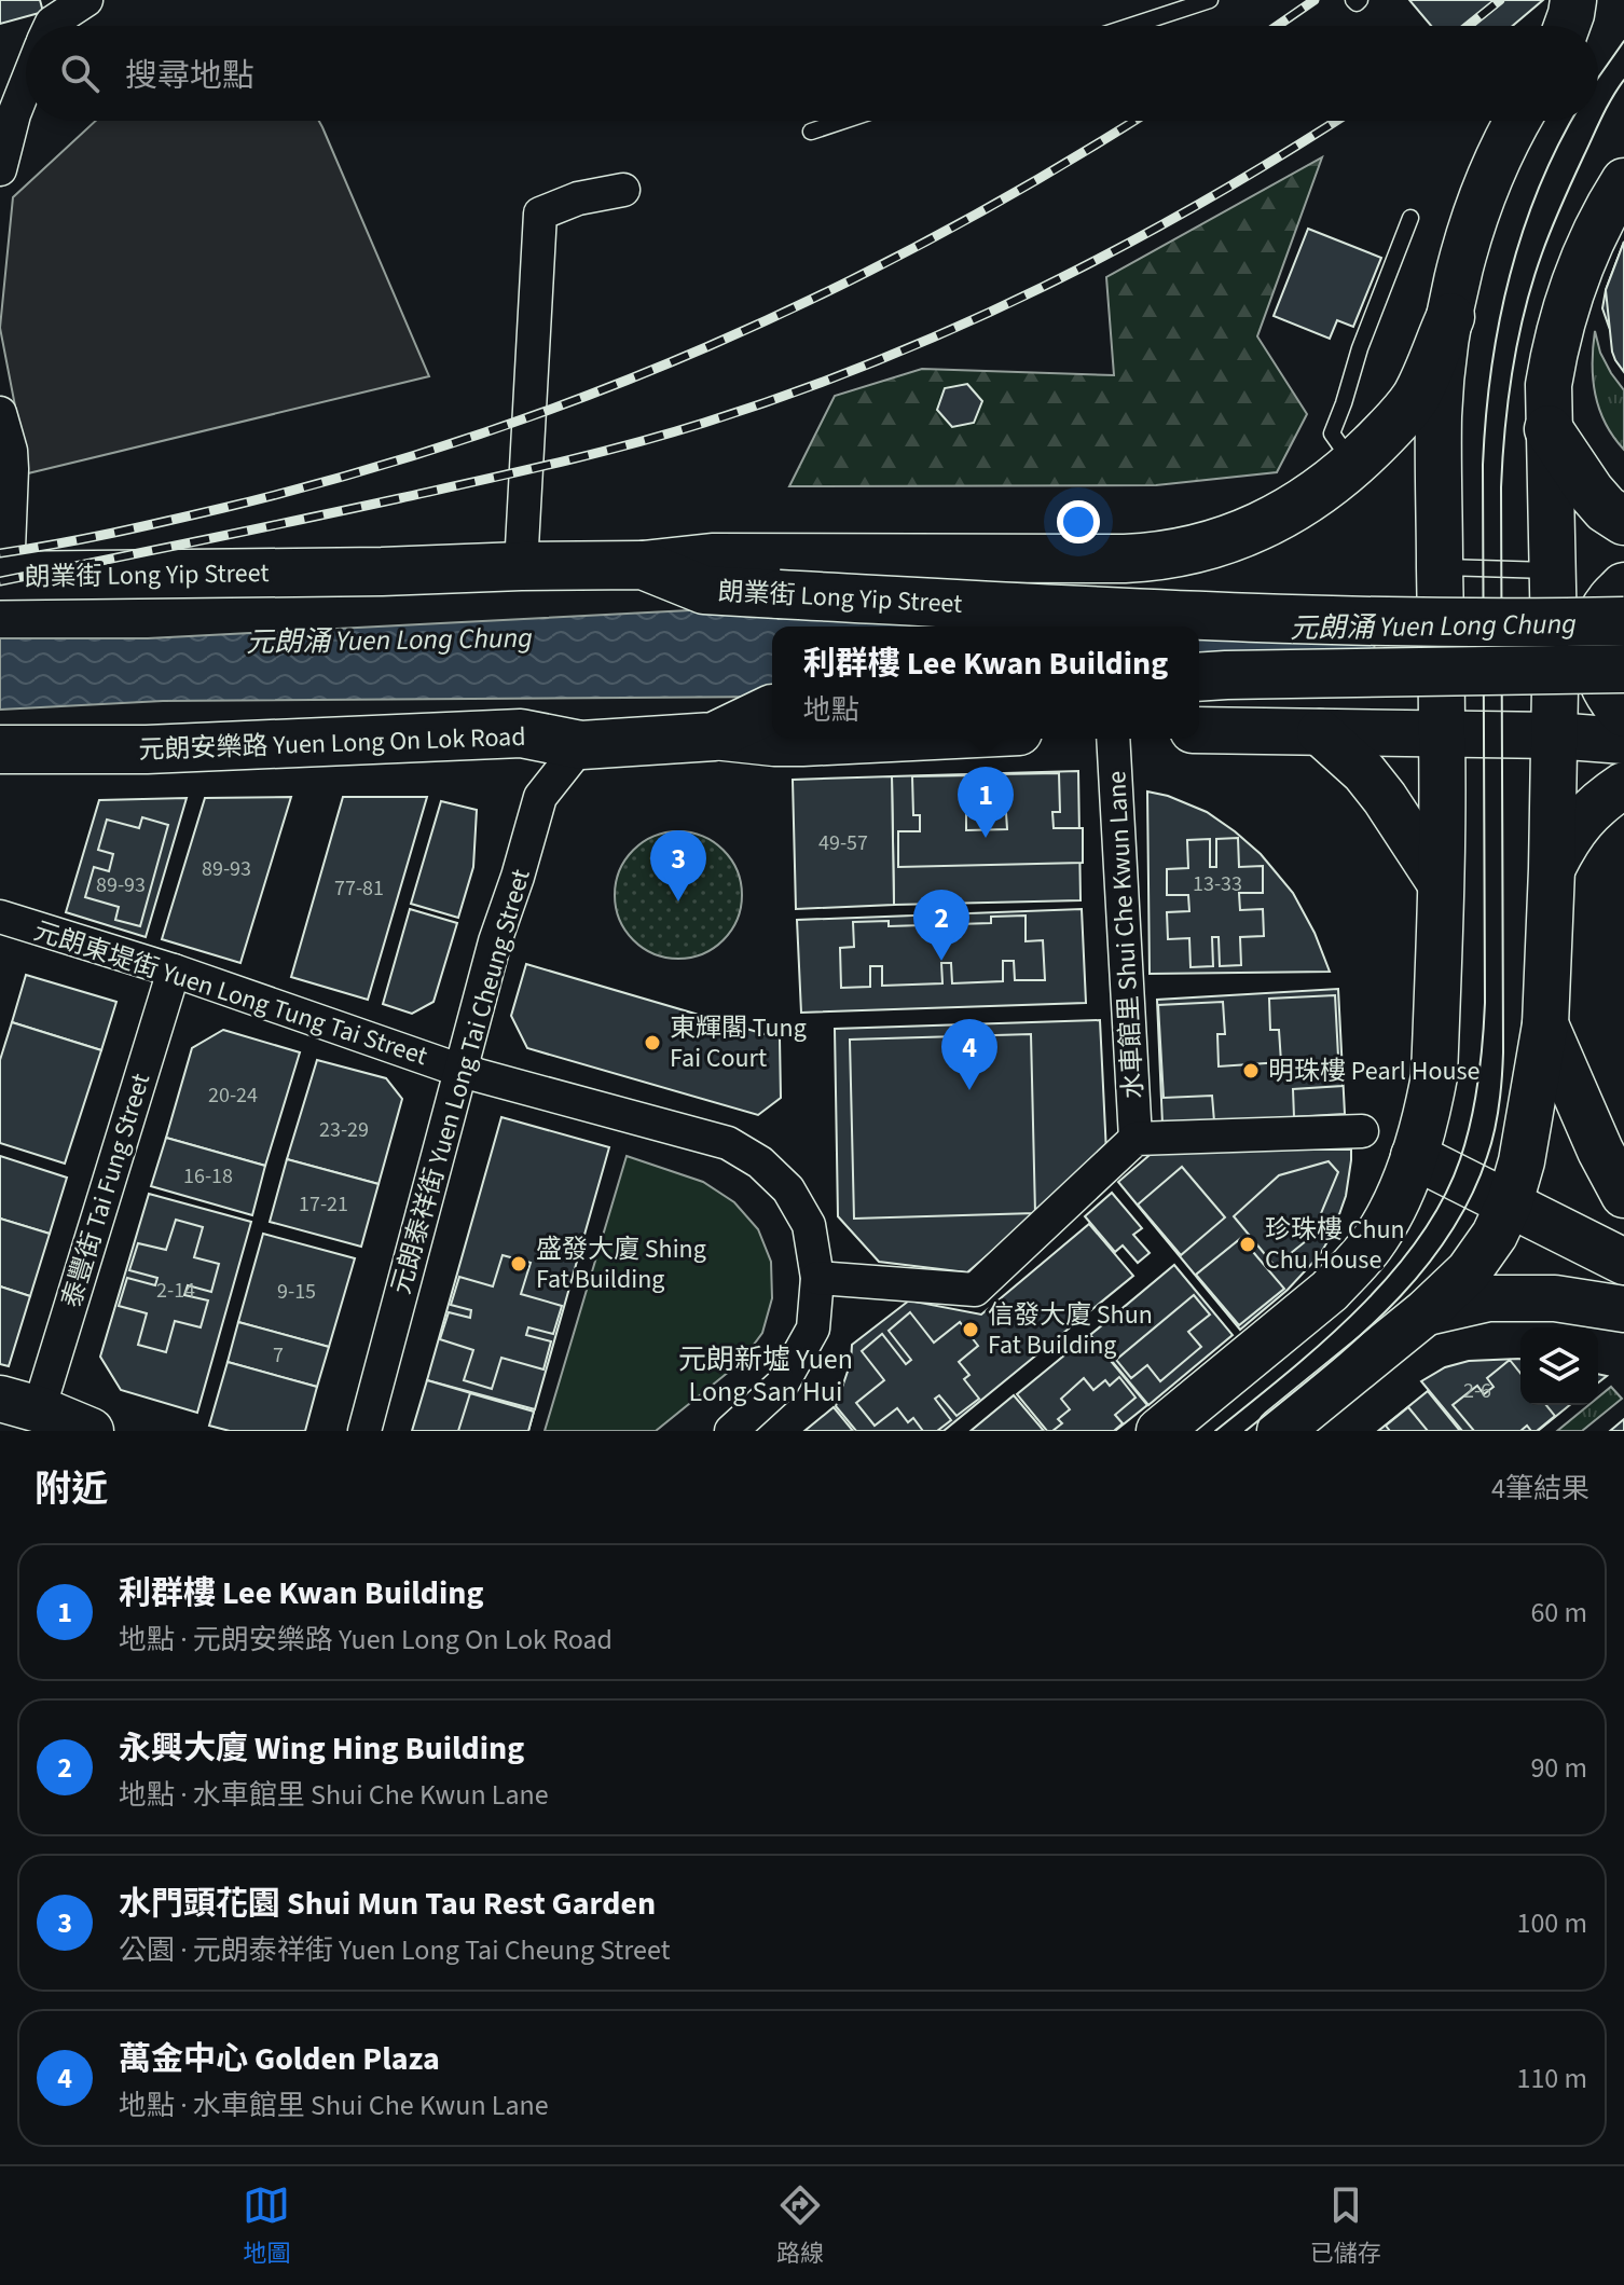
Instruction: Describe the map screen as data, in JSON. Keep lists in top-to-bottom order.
{
  "streets": {
    "main road": ["朗業街 Long Yip Street", "元朗安樂路 Yuen Long On Lok Road"],
    "street": [
      "水車館里 Shui Che Kwun Lane",
      "元朗東堤街 Yuen Long Tung Tai Street",
      "元朗泰祥街 Yuen Long Tai Cheung Street",
      "泰豐街 Tai Fung Street"
    ]
  },
  "crossings": [
    ["元朗安樂路 Yuen Long On Lok Road", "元朗泰祥街 Yuen Long Tai Cheung Street"],
    ["元朗東堤街 Yuen Long Tung Tai Street", "元朗泰祥街 Yuen Long Tai Cheung Street"],
    ["元朗東堤街 Yuen Long Tung Tai Street", "泰豐街 Tai Fung Street"]
  ],
  "districts": ["元朗新墟 Yuen Long San Hui"],
  "water": ["元朗涌 Yuen Long Chung"],
  "places": [
    "東輝閣 Tung Fai Court",
    "明珠樓 Pearl House",
    "珍珠樓 Chun Chu House",
    "盛發大廈 Shing Fat Building",
    "信發大廈 Shun Fat Building"
  ],
  "house_numbers": [
    "49-57",
    "89-93",
    "13-33",
    "89-93",
    "77-81",
    "20-24",
    "23-29",
    "16-18",
    "17-21",
    "2-14",
    "9-15",
    "7",
    "2-6"
  ],
  "page": {
    "search": "搜尋地點",
    "popup": ["利群樓 Lee Kwan Building", "地點"],
    "pins": [
      "1",
      "3",
      "2",
      "4"
    ],
    "heading": ["附近", "4筆結果"],
    "list": [
      {
        "mark": "1",
        "name": "利群樓 Lee Kwan Building",
        "note": "地點 · 元朗安樂路 Yuen Long On Lok Road",
        "value": "60 m"
      },
      {
        "mark": "2",
        "name": "永興大廈 Wing Hing Building",
        "note": "地點 · 水車館里 Shui Che Kwun Lane",
        "value": "90 m"
      },
      {
        "mark": "3",
        "name": "水門頭花園 Shui Mun Tau Rest Garden",
        "note": "公園 · 元朗泰祥街 Yuen Long Tai Cheung Street",
        "value": "100 m"
      },
      {
        "mark": "4",
        "name": "萬金中心 Golden Plaza",
        "note": "地點 · 水車館里 Shui Che Kwun Lane",
        "value": "110 m"
      }
    ],
    "nav": ["地圖", "路線", "已儲存"]
  }
}
